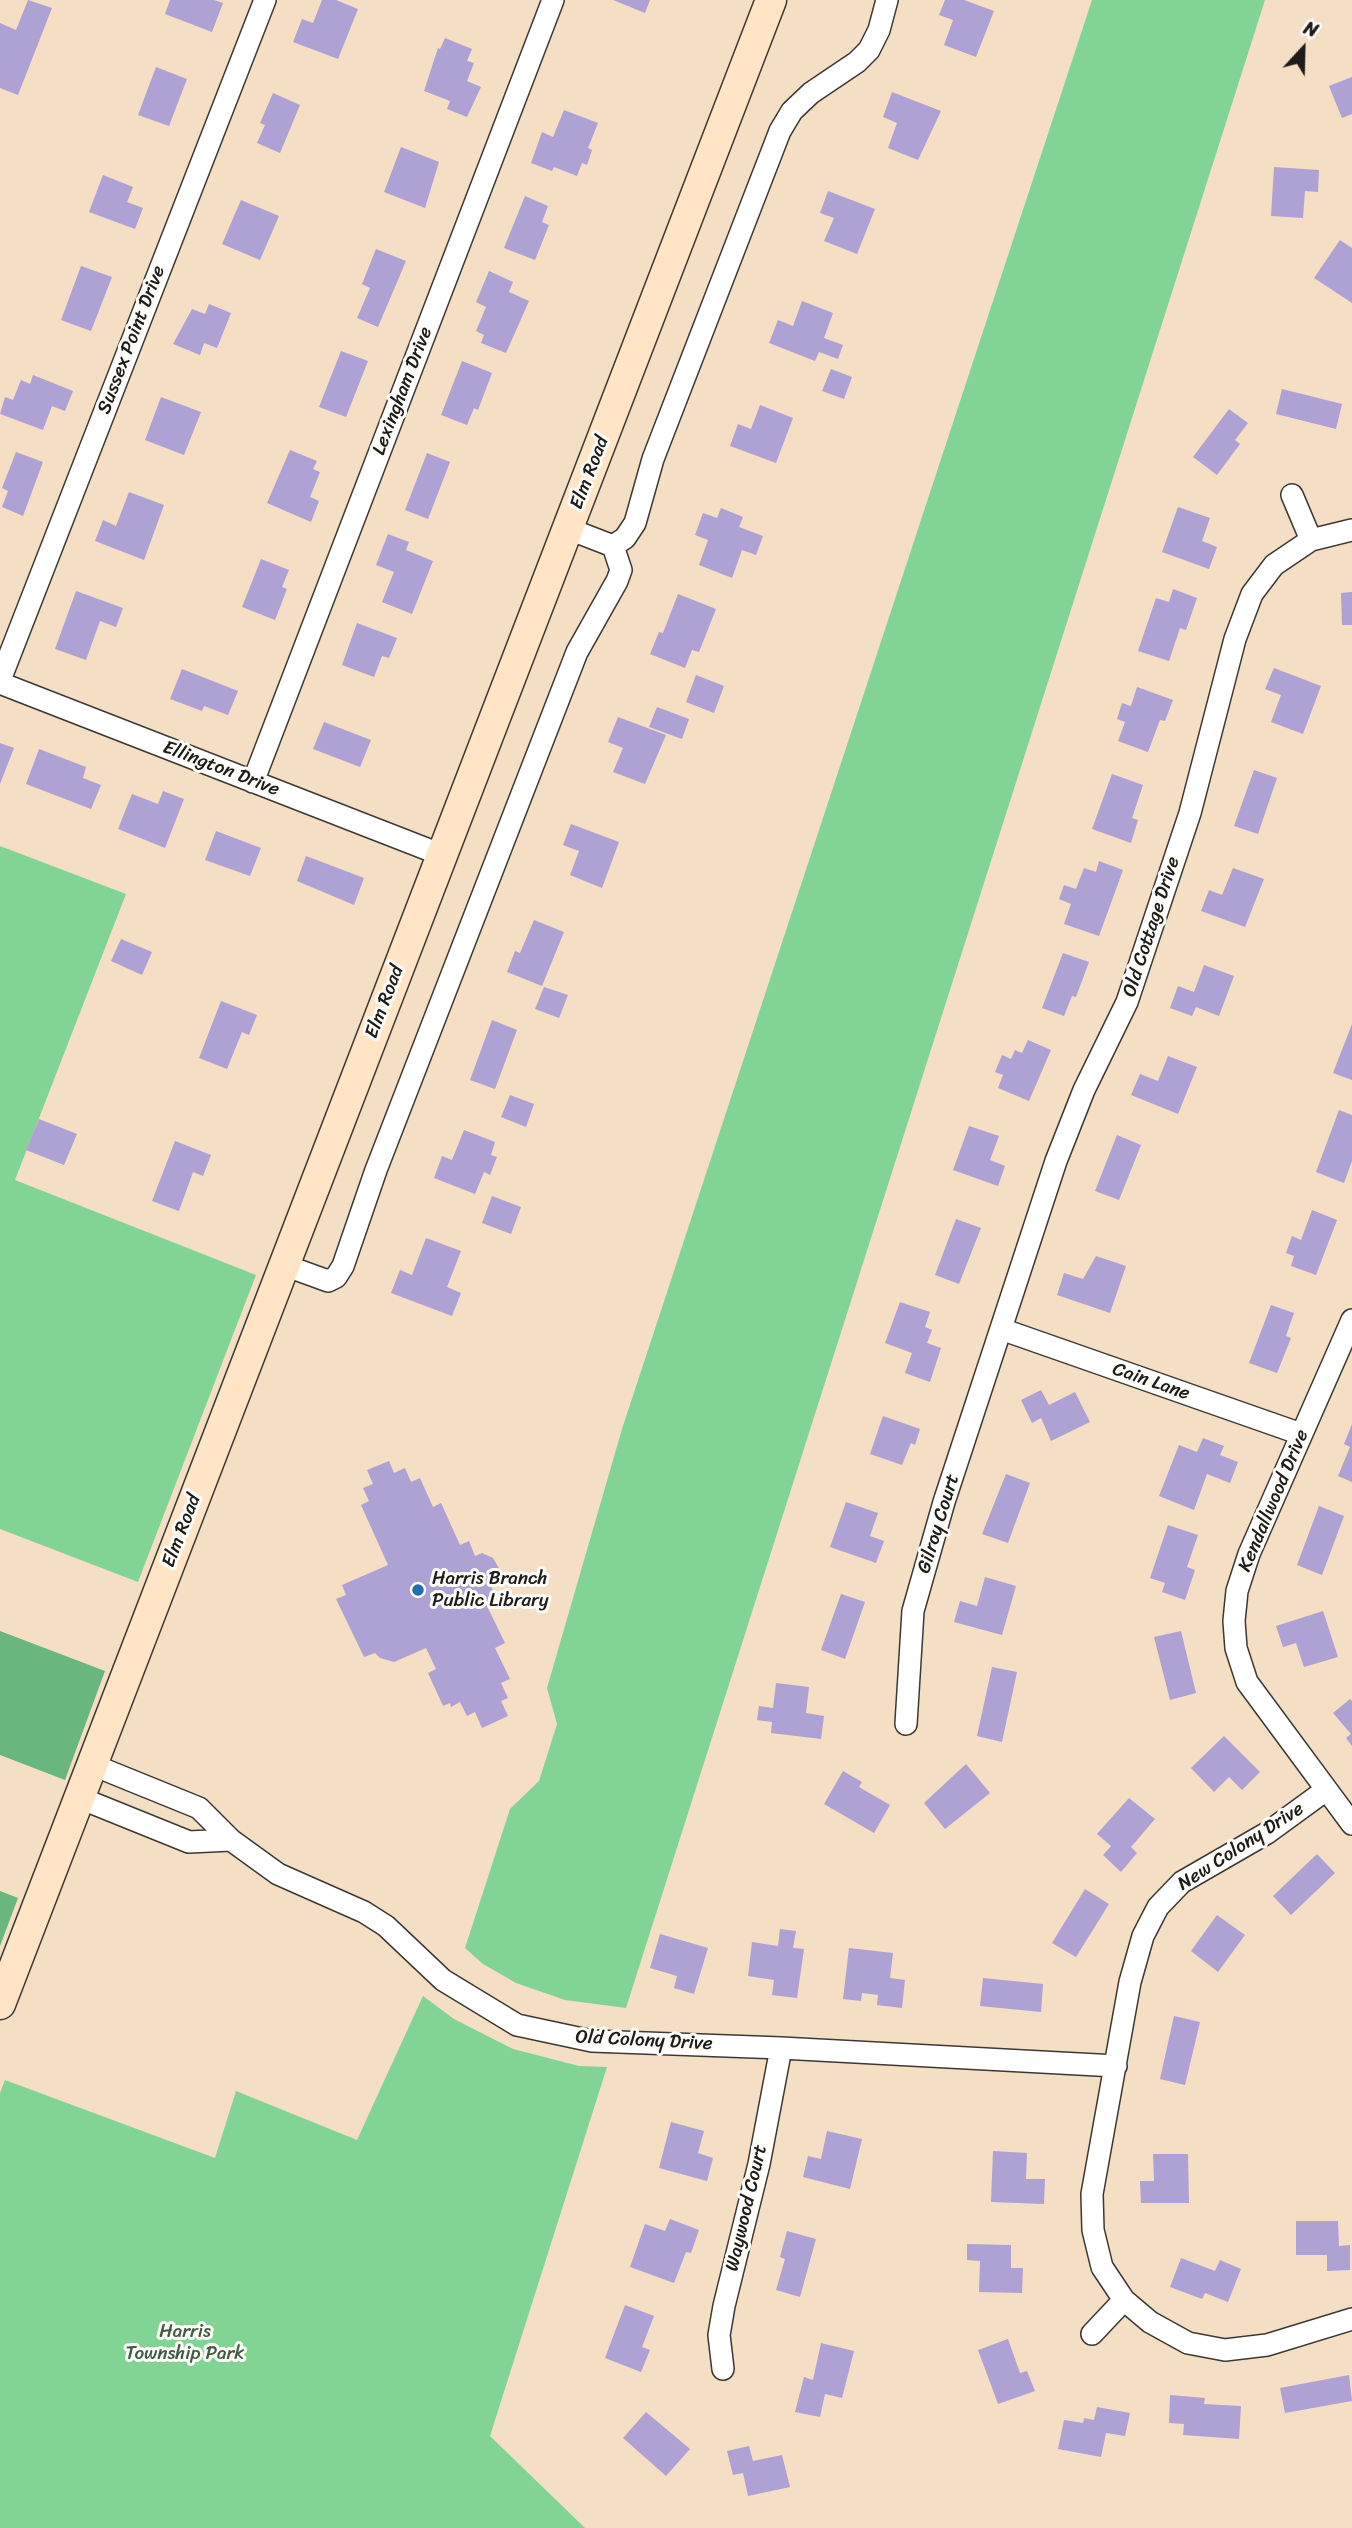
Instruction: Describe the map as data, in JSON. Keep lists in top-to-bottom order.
{
  "streets": {
    "street": [
      "Sussex Point Drive",
      "Lexingham Drive",
      "Elm Road",
      "Ellington Drive",
      "Old Cottage Drive",
      "Cain Lane",
      "Kendallwood Drive",
      "Gilroy Court",
      "New Colony Drive",
      "Old Colony Drive",
      "Waywood Court"
    ]
  },
  "crossings": [
    ["Sussex Point Drive", "Ellington Drive"],
    ["Lexingham Drive", "Ellington Drive"],
    ["Elm Road", "Ellington Drive"],
    ["Elm Road", "Old Colony Drive"],
    ["Old Cottage Drive", "Cain Lane"],
    ["Old Cottage Drive", "Gilroy Court"],
    ["Cain Lane", "Kendallwood Drive"],
    ["Cain Lane", "Gilroy Court"],
    ["Kendallwood Drive", "New Colony Drive"],
    ["New Colony Drive", "Old Colony Drive"],
    ["Old Colony Drive", "Waywood Court"]
  ],
  "parks": ["Harris Township Park"],
  "places": ["Harris Branch Public Library"],
  "north": "top"
}
